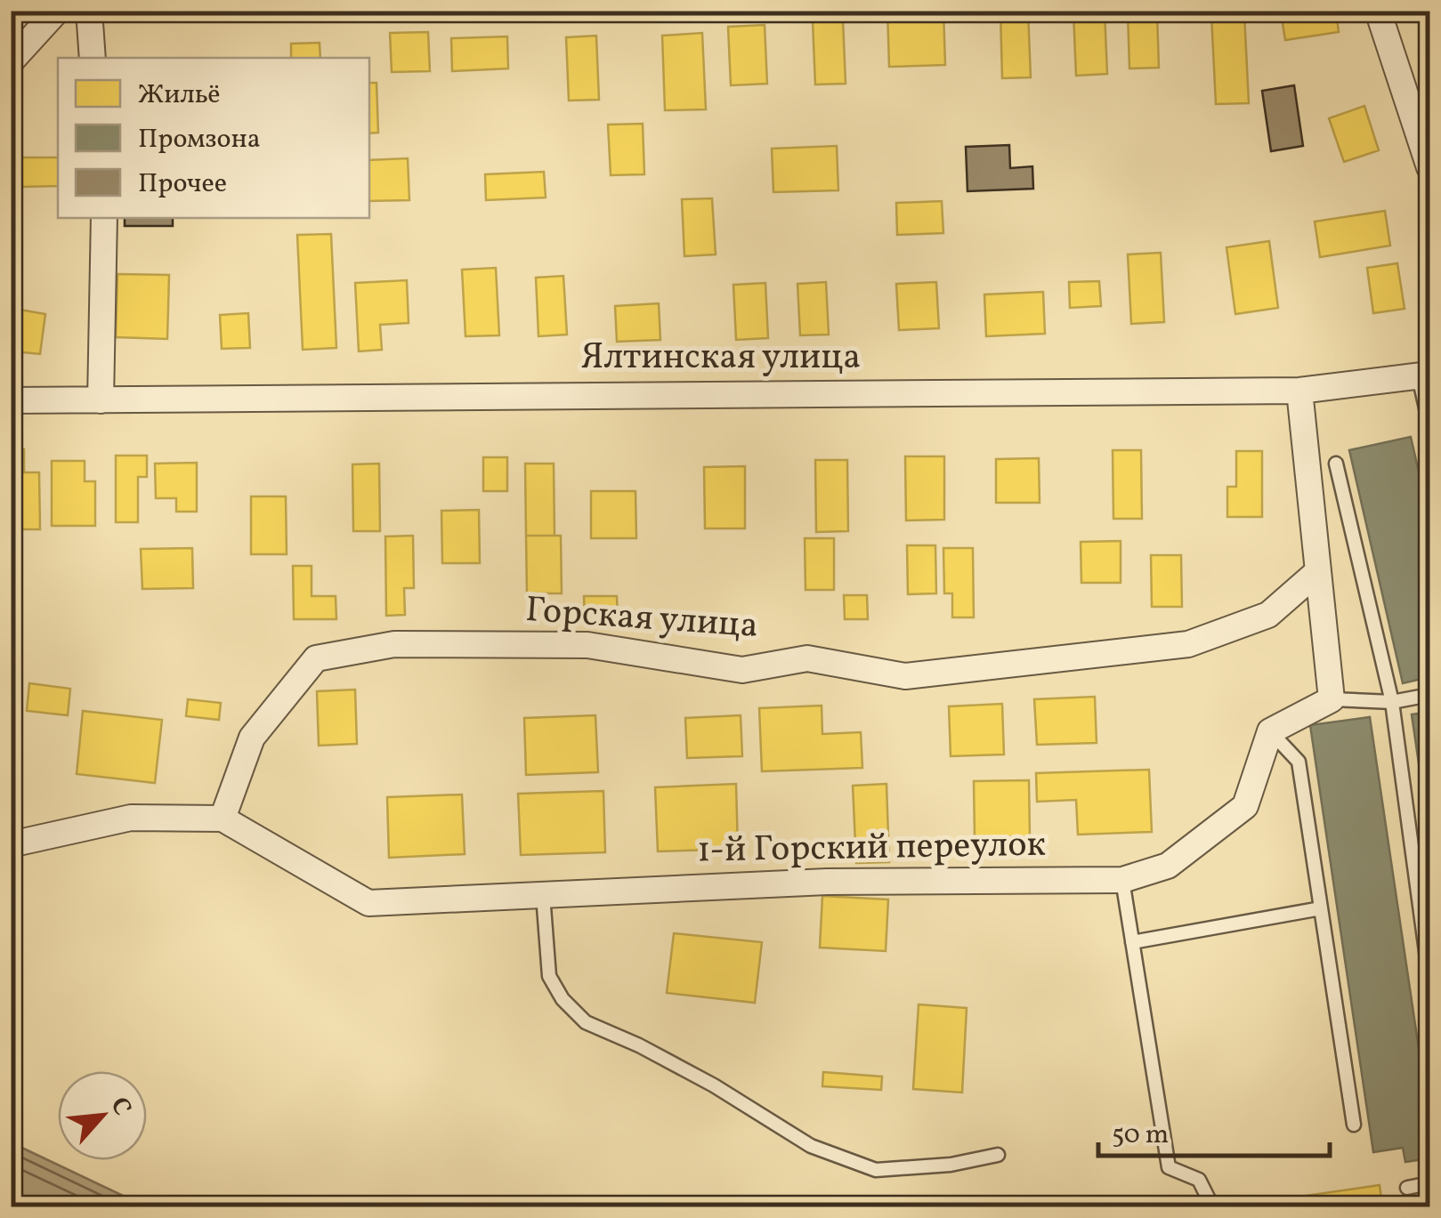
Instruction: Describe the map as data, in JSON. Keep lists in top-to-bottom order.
{
  "streets": {
    "street": ["Ялтинская улица", "Горская улица", "1-й Горский переулок"]
  },
  "crossings": [
    ["Горская улица", "1-й Горский переулок"]
  ],
  "legend": ["Жильё", "Промзона", "Прочее"],
  "scale_bar": "50 m",
  "north": "top right"
}
